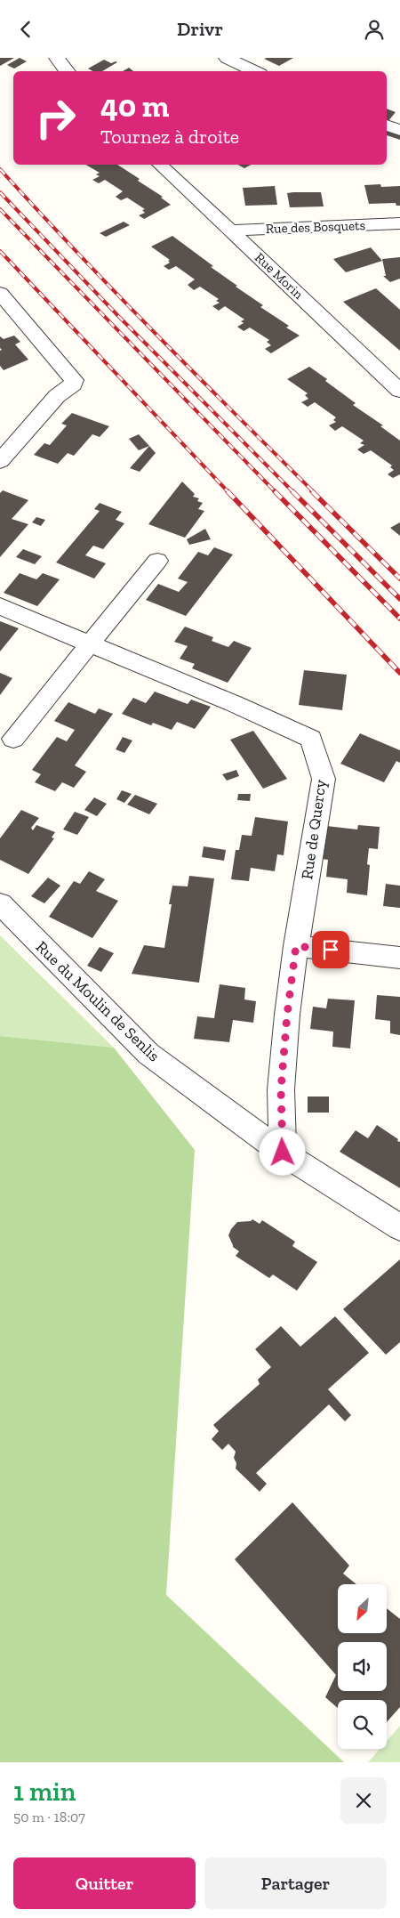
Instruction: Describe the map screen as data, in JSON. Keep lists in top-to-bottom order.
{
  "streets": {
    "street": [
      "Rue des Bosquets",
      "Rue Morin",
      "Rue de Quercy",
      "Rue du Moulin de Senlis"
    ]
  },
  "crossings": [
    ["Rue des Bosquets", "Rue Morin"],
    ["Rue de Quercy", "Rue du Moulin de Senlis"]
  ],
  "north": "bottom left",
  "page": {
    "header": "Drivr",
    "turn": ["40 m", "Tournez à droite"],
    "heading": ["1 min", "50 m · 18:07"],
    "buttons": ["Quitter", "Partager"]
  }
}
